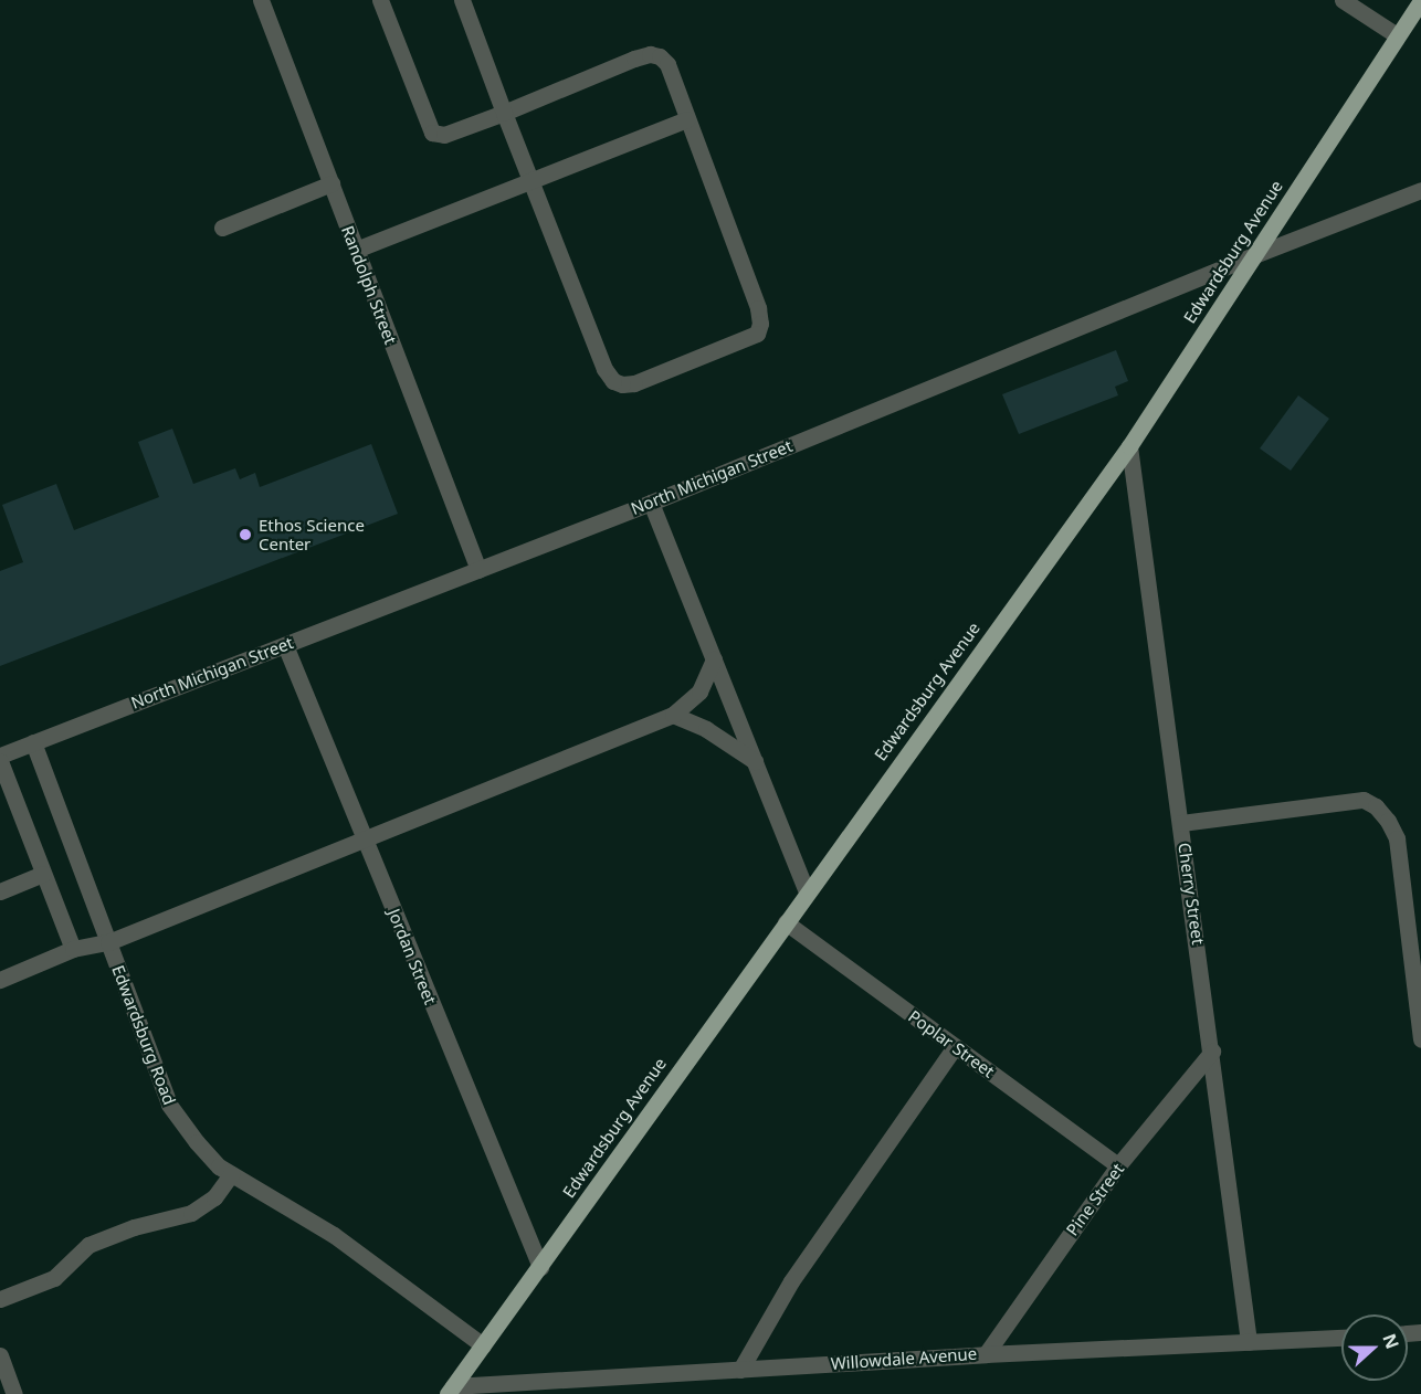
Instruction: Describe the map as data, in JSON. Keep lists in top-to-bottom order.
{
  "streets": {
    "main road": ["Edwardsburg Avenue"],
    "street": [
      "Randolph Street",
      "North Michigan Street",
      "Cherry Street",
      "Jordan Street",
      "Edwardsburg Road",
      "Poplar Street",
      "Pine Street",
      "Willowdale Avenue"
    ]
  },
  "crossings": [
    ["Edwardsburg Avenue", "North Michigan Street"],
    ["Edwardsburg Avenue", "Cherry Street"],
    ["Edwardsburg Avenue", "Jordan Street"],
    ["Edwardsburg Avenue", "Edwardsburg Road"],
    ["Edwardsburg Avenue", "Poplar Street"],
    ["Edwardsburg Avenue", "Willowdale Avenue"],
    ["Randolph Street", "North Michigan Street"],
    ["North Michigan Street", "Jordan Street"],
    ["North Michigan Street", "Edwardsburg Road"],
    ["Cherry Street", "Pine Street"],
    ["Cherry Street", "Willowdale Avenue"],
    ["Poplar Street", "Pine Street"],
    ["Pine Street", "Willowdale Avenue"]
  ],
  "places": ["Ethos Science Center"],
  "north": "right"
}
